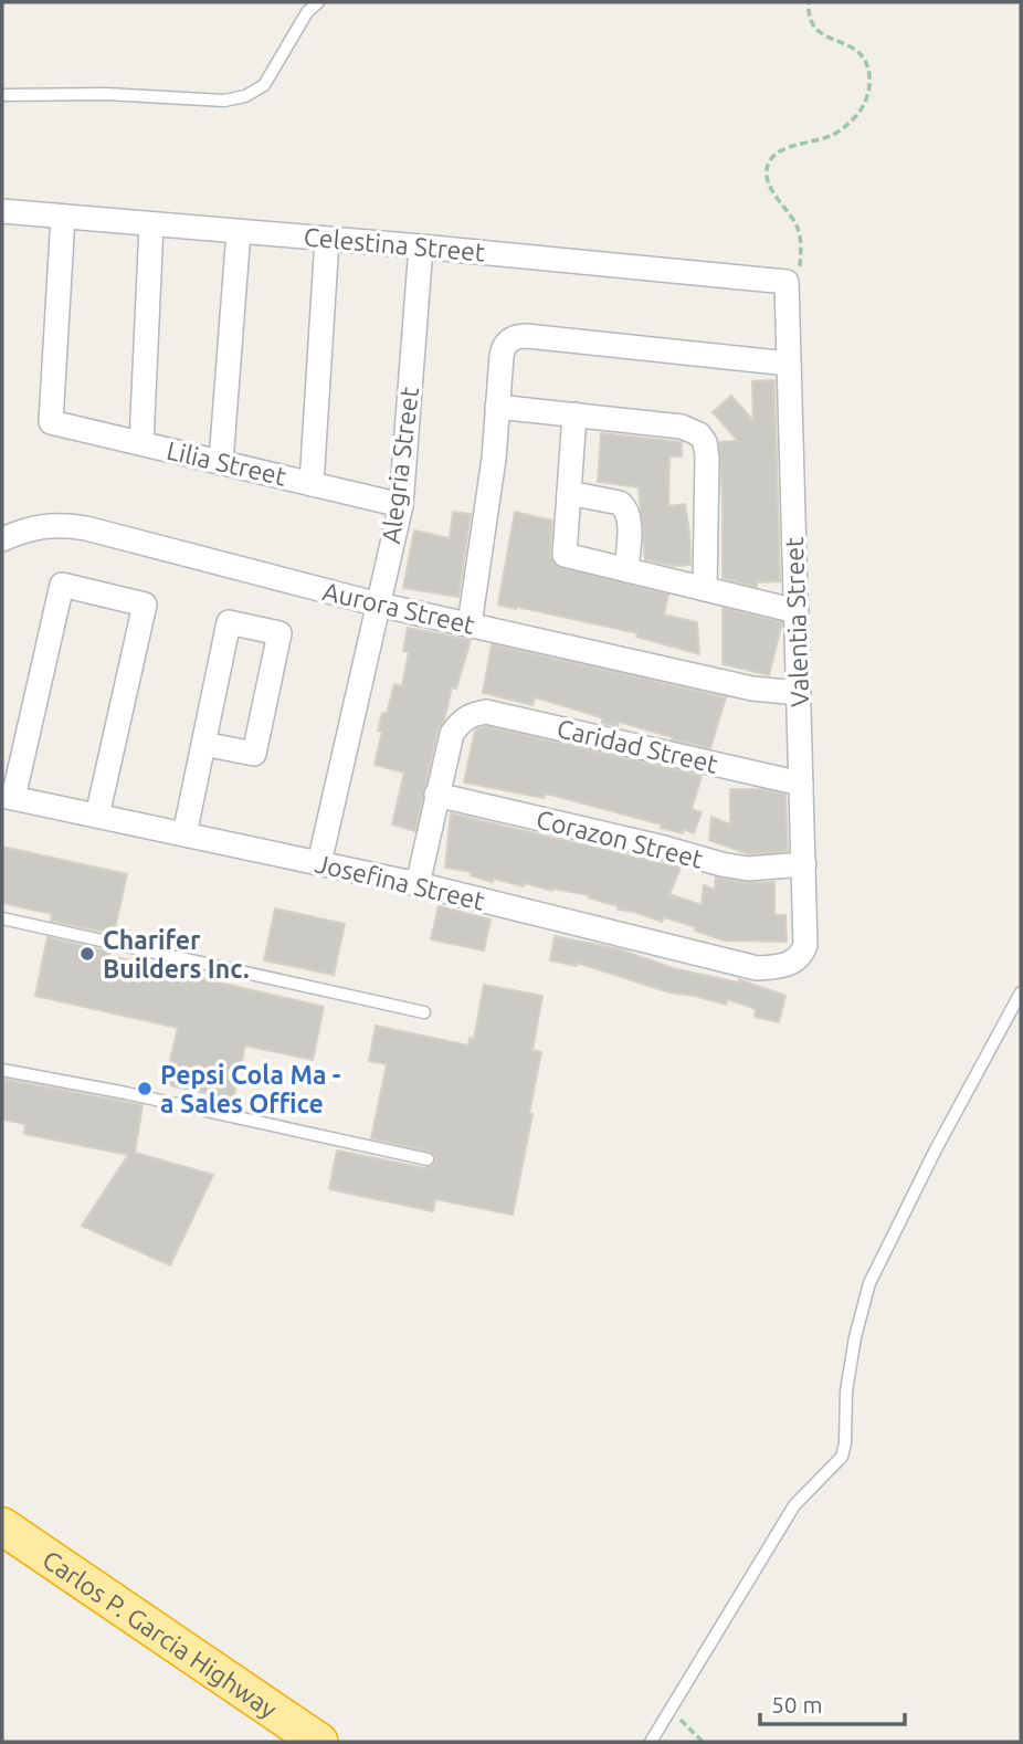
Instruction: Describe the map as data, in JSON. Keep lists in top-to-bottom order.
{
  "streets": {
    "highway": ["Carlos P. Garcia Highway"],
    "street": [
      "Celestina Street",
      "Lilia Street",
      "Alegria Street",
      "Aurora Street",
      "Valentia Street",
      "Caridad Street",
      "Corazon Street",
      "Josefina Street"
    ]
  },
  "crossings": [
    ["Celestina Street", "Lilia Street"],
    ["Celestina Street", "Alegria Street"],
    ["Celestina Street", "Valentia Street"],
    ["Lilia Street", "Alegria Street"],
    ["Alegria Street", "Aurora Street"],
    ["Alegria Street", "Josefina Street"],
    ["Aurora Street", "Valentia Street"],
    ["Valentia Street", "Caridad Street"],
    ["Valentia Street", "Corazon Street"],
    ["Valentia Street", "Josefina Street"],
    ["Caridad Street", "Corazon Street"]
  ],
  "places": ["Charifer Builders Inc.", "Pepsi Cola Ma - a Sales Office"],
  "scale_bar": "50 m"
}
